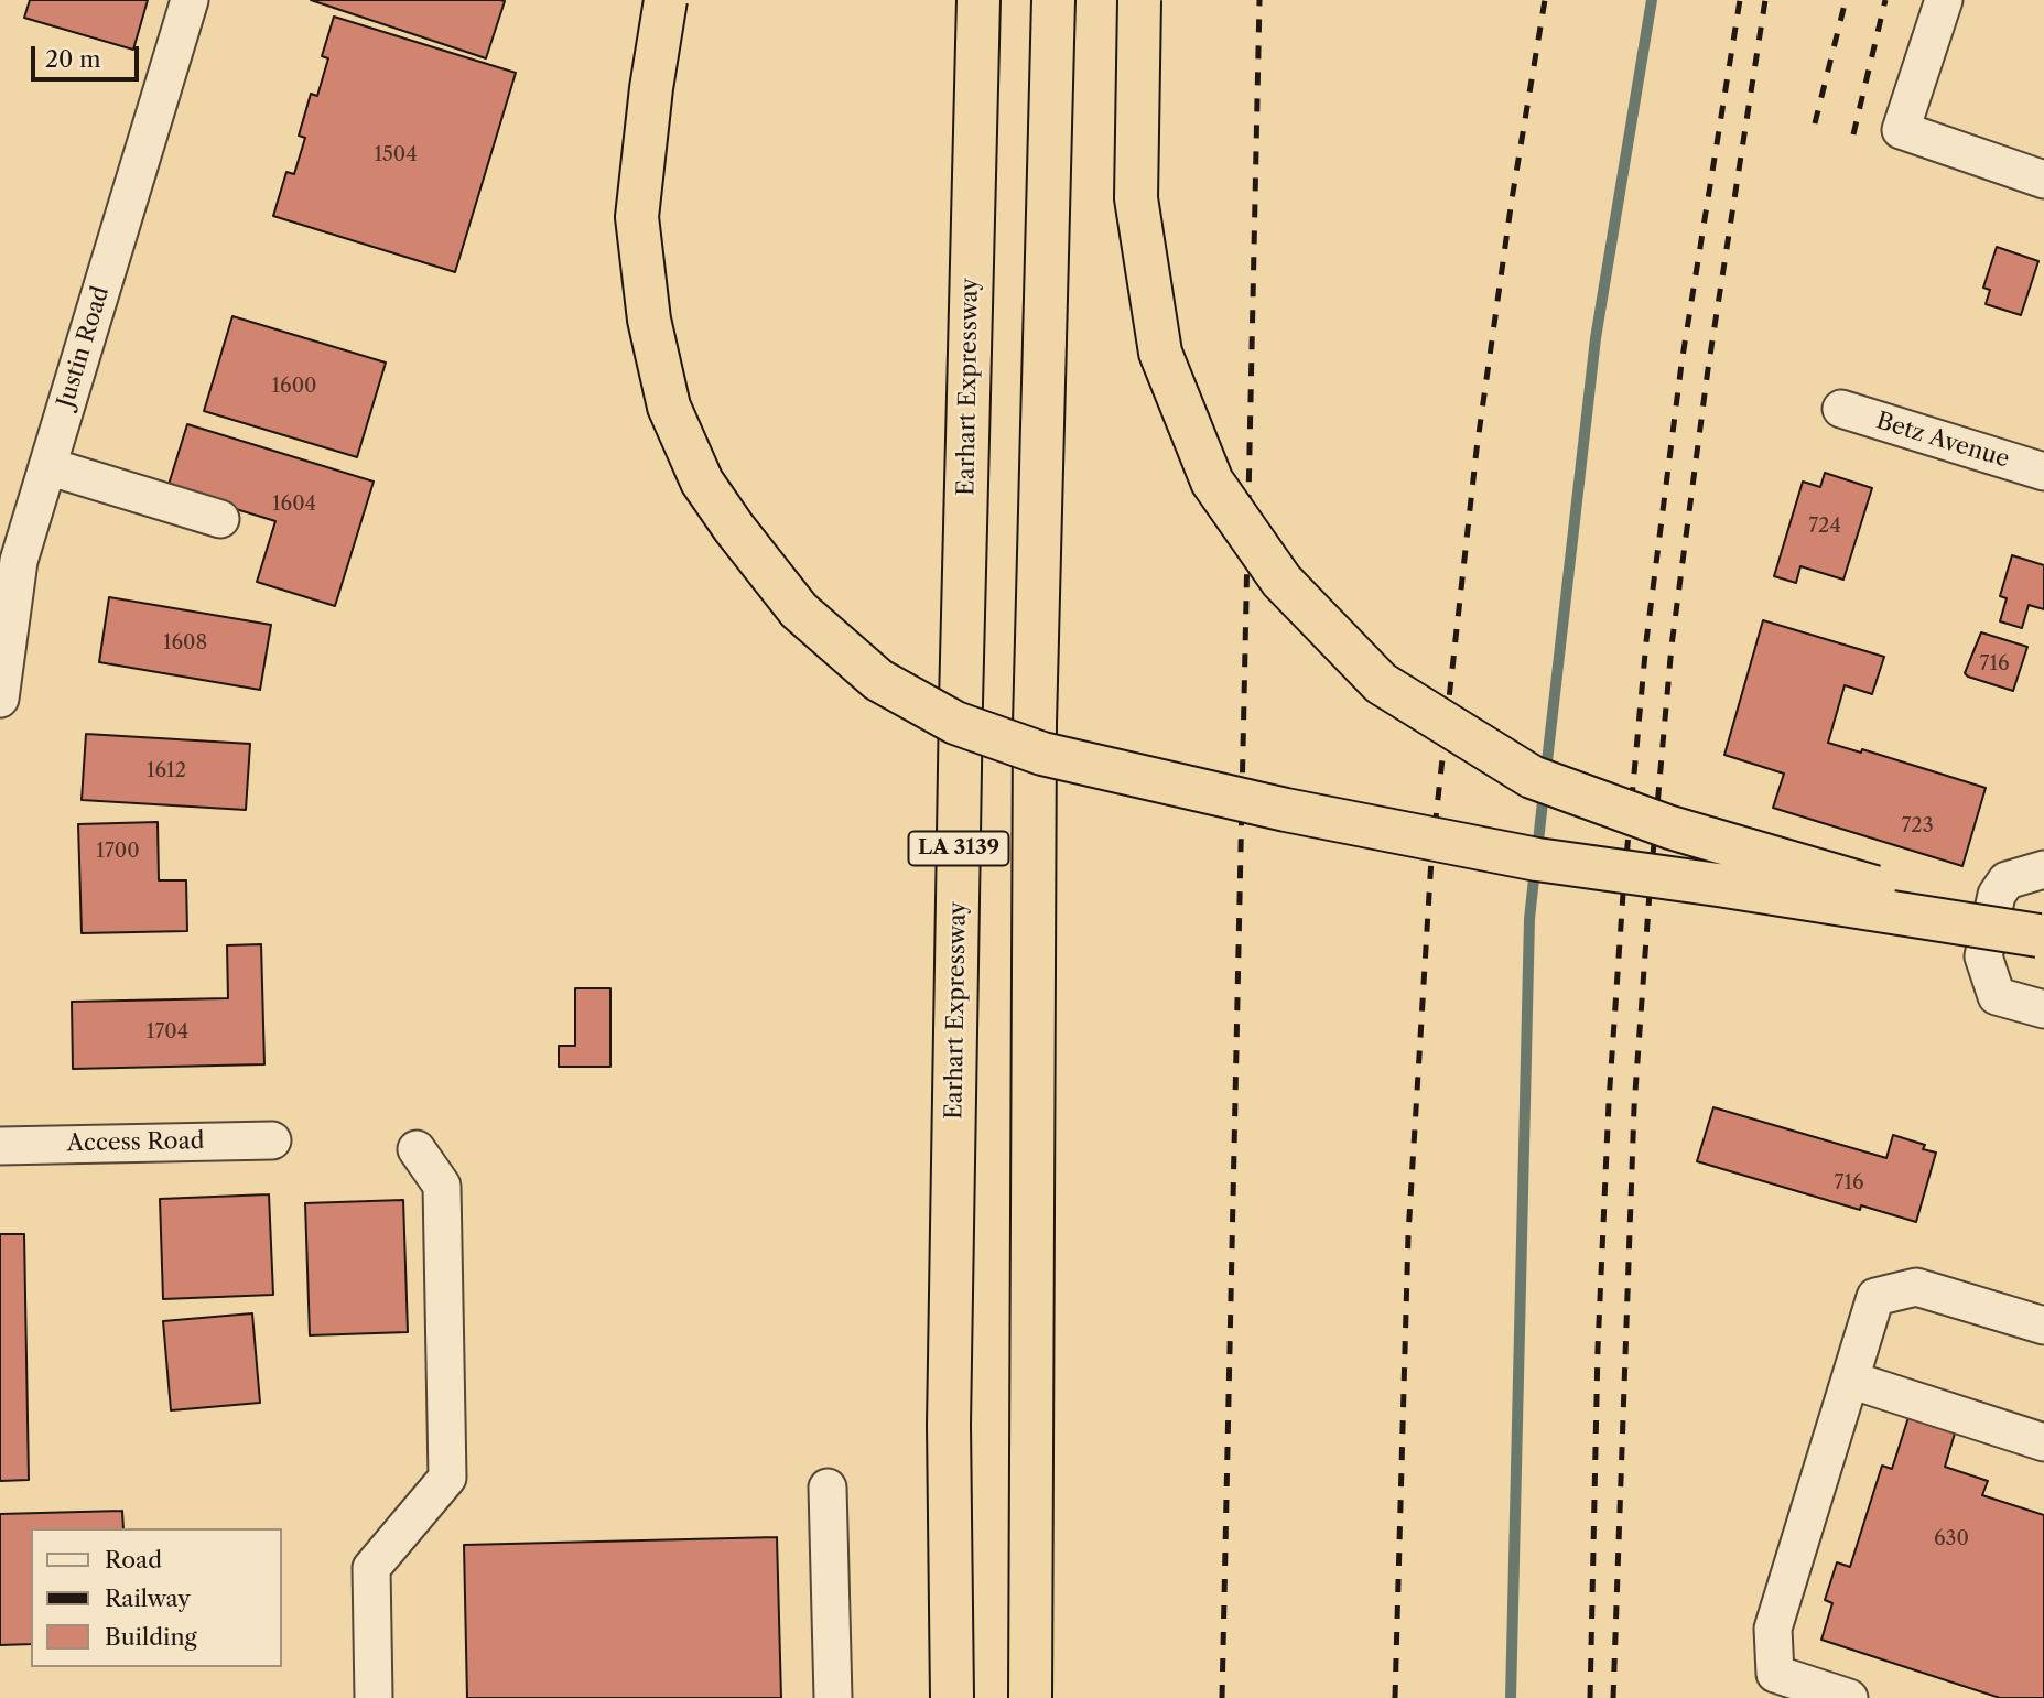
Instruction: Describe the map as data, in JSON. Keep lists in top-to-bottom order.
{
  "streets": {
    "highway": ["Earhart Expressway", "LA 3139"],
    "street": ["Justin Road", "Betz Avenue", "Access Road"]
  },
  "house_numbers": [
    "1504",
    "1600",
    "1604",
    "724",
    "1608",
    "716",
    "1612",
    "723",
    "1700",
    "1704",
    "716",
    "630"
  ],
  "legend": ["Road", "Railway", "Building"],
  "scale_bar": "20 m"
}
